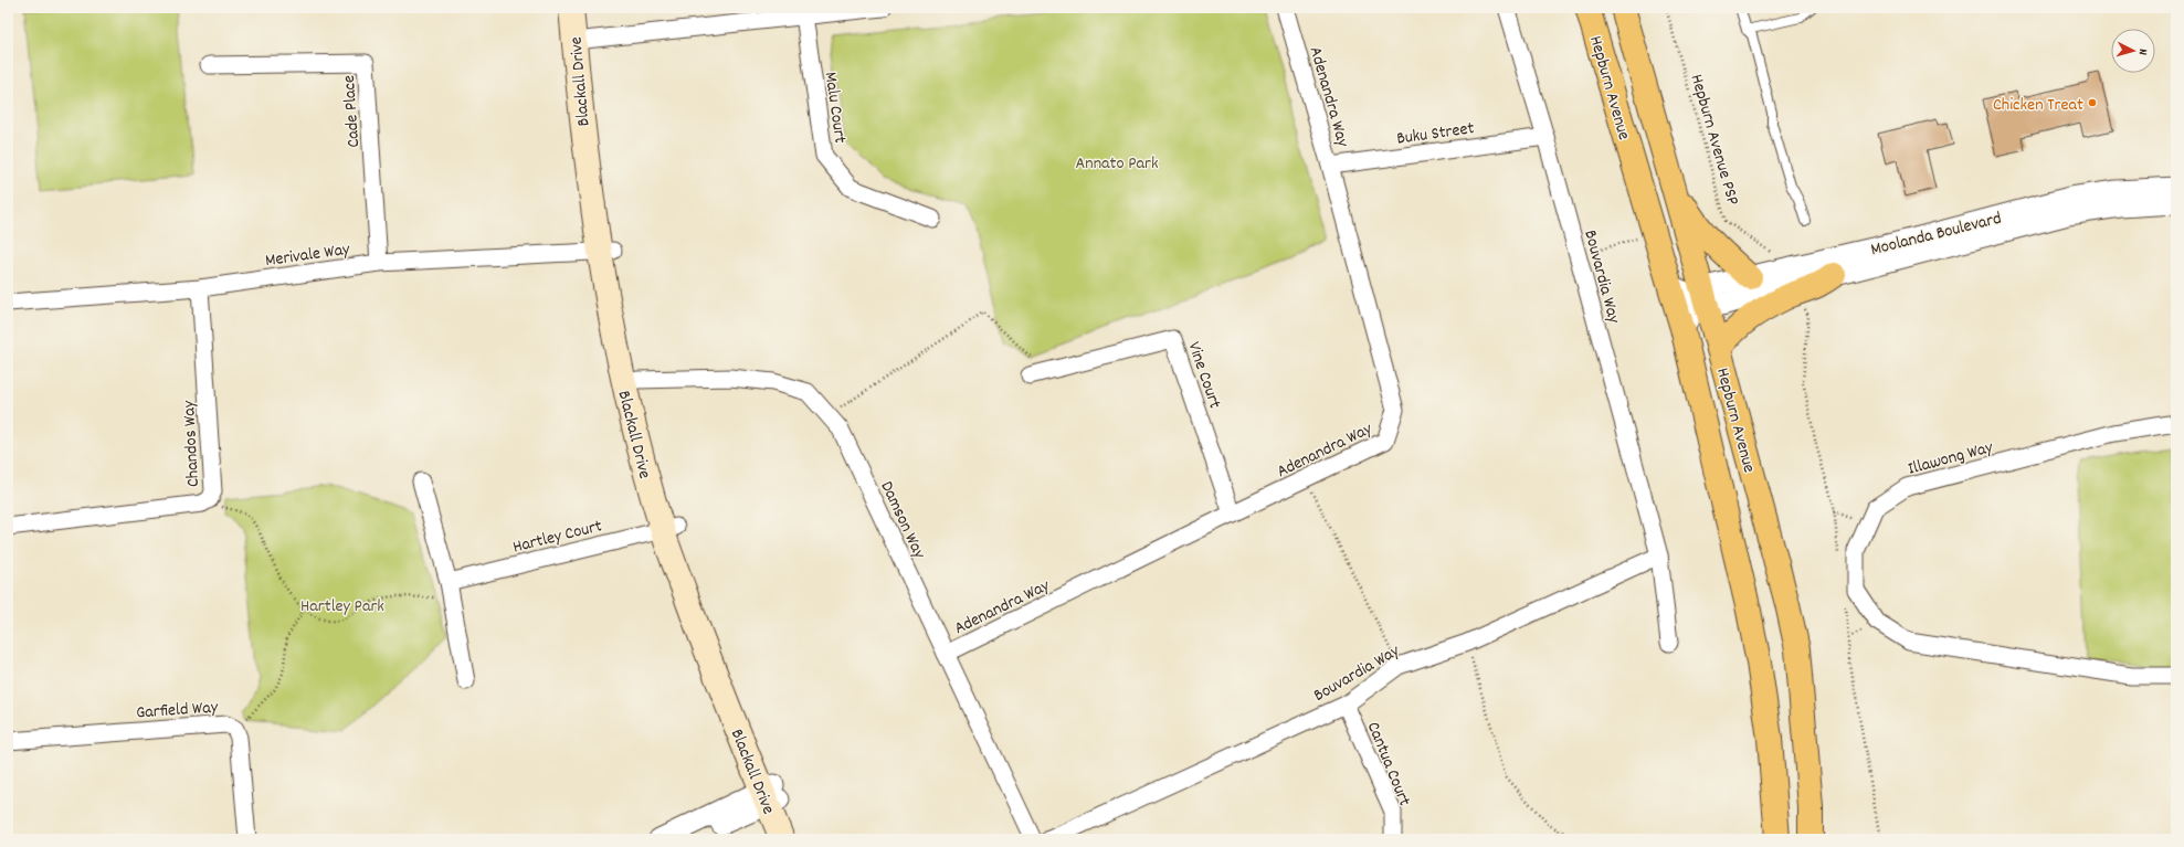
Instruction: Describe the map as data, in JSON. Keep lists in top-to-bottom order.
{
  "streets": {
    "main road": ["Blackall Drive", "Hepburn Avenue"],
    "street": [
      "Adenandra Way",
      "Malu Court",
      "Cade Place",
      "Buku Street",
      "Moolanda Boulevard",
      "Merivale Way",
      "Bouvardia Way",
      "Vine Court",
      "Chandos Way",
      "Illawong Way",
      "Damson Way",
      "Hartley Court",
      "Garfield Way",
      "Cantua Court"
    ],
    "path": ["Hepburn Avenue PSP"]
  },
  "crossings": [
    ["Blackall Drive", "Merivale Way"],
    ["Blackall Drive", "Damson Way"],
    ["Blackall Drive", "Hartley Court"],
    ["Hepburn Avenue", "Moolanda Boulevard"],
    ["Adenandra Way", "Buku Street"],
    ["Adenandra Way", "Vine Court"],
    ["Adenandra Way", "Damson Way"],
    ["Cade Place", "Merivale Way"],
    ["Buku Street", "Bouvardia Way"],
    ["Merivale Way", "Chandos Way"],
    ["Bouvardia Way", "Cantua Court"]
  ],
  "parks": ["Annato Park", "Hartley Park"],
  "places": ["Chicken Treat"],
  "north": "right"
}
